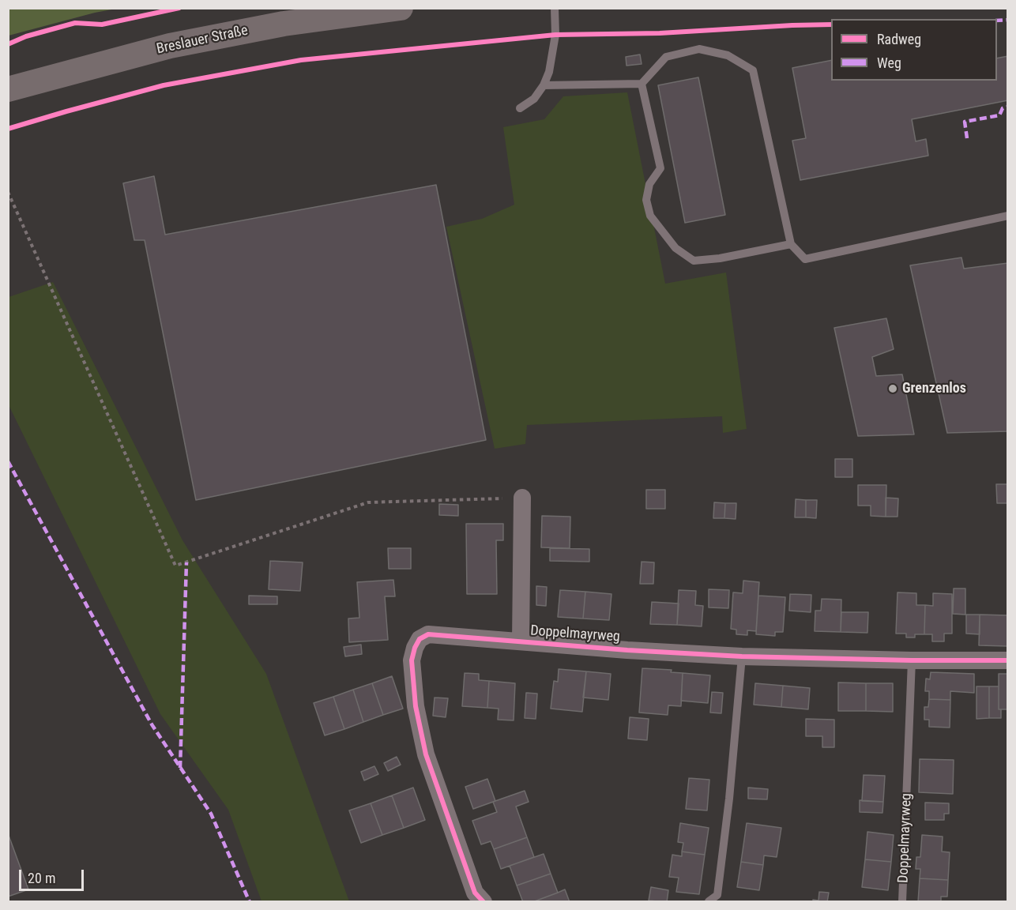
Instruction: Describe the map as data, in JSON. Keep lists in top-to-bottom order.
{
  "streets": {
    "main road": ["Breslauer Straße"],
    "street": ["Doppelmayrweg"]
  },
  "places": ["Grenzenlos"],
  "legend": ["Radweg", "Weg"],
  "scale_bar": "20 m"
}
